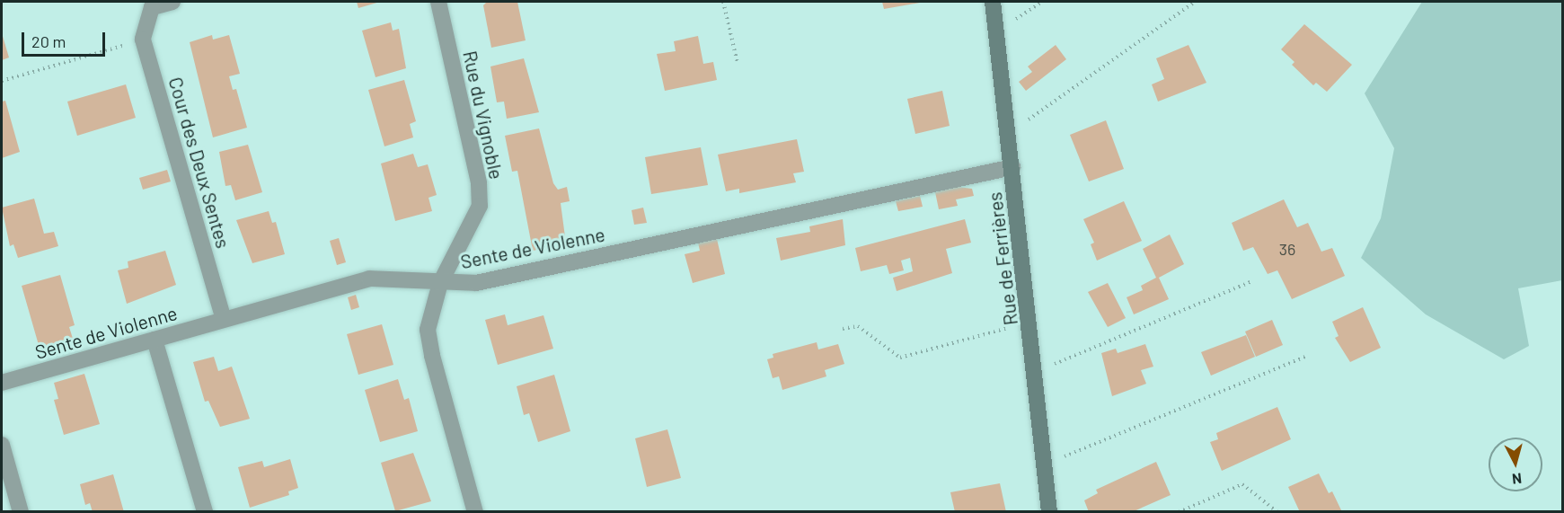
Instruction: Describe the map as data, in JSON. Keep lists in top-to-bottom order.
{
  "streets": {
    "street": [
      "Rue du Vignoble",
      "Cour des Deux Sentes",
      "Sente de Violenne",
      "Rue de Ferrières"
    ]
  },
  "crossings": [
    ["Rue du Vignoble", "Sente de Violenne"],
    ["Cour des Deux Sentes", "Sente de Violenne"],
    ["Sente de Violenne", "Rue de Ferrières"]
  ],
  "house_numbers": ["36"],
  "scale_bar": "20 m",
  "north": "bottom"
}
